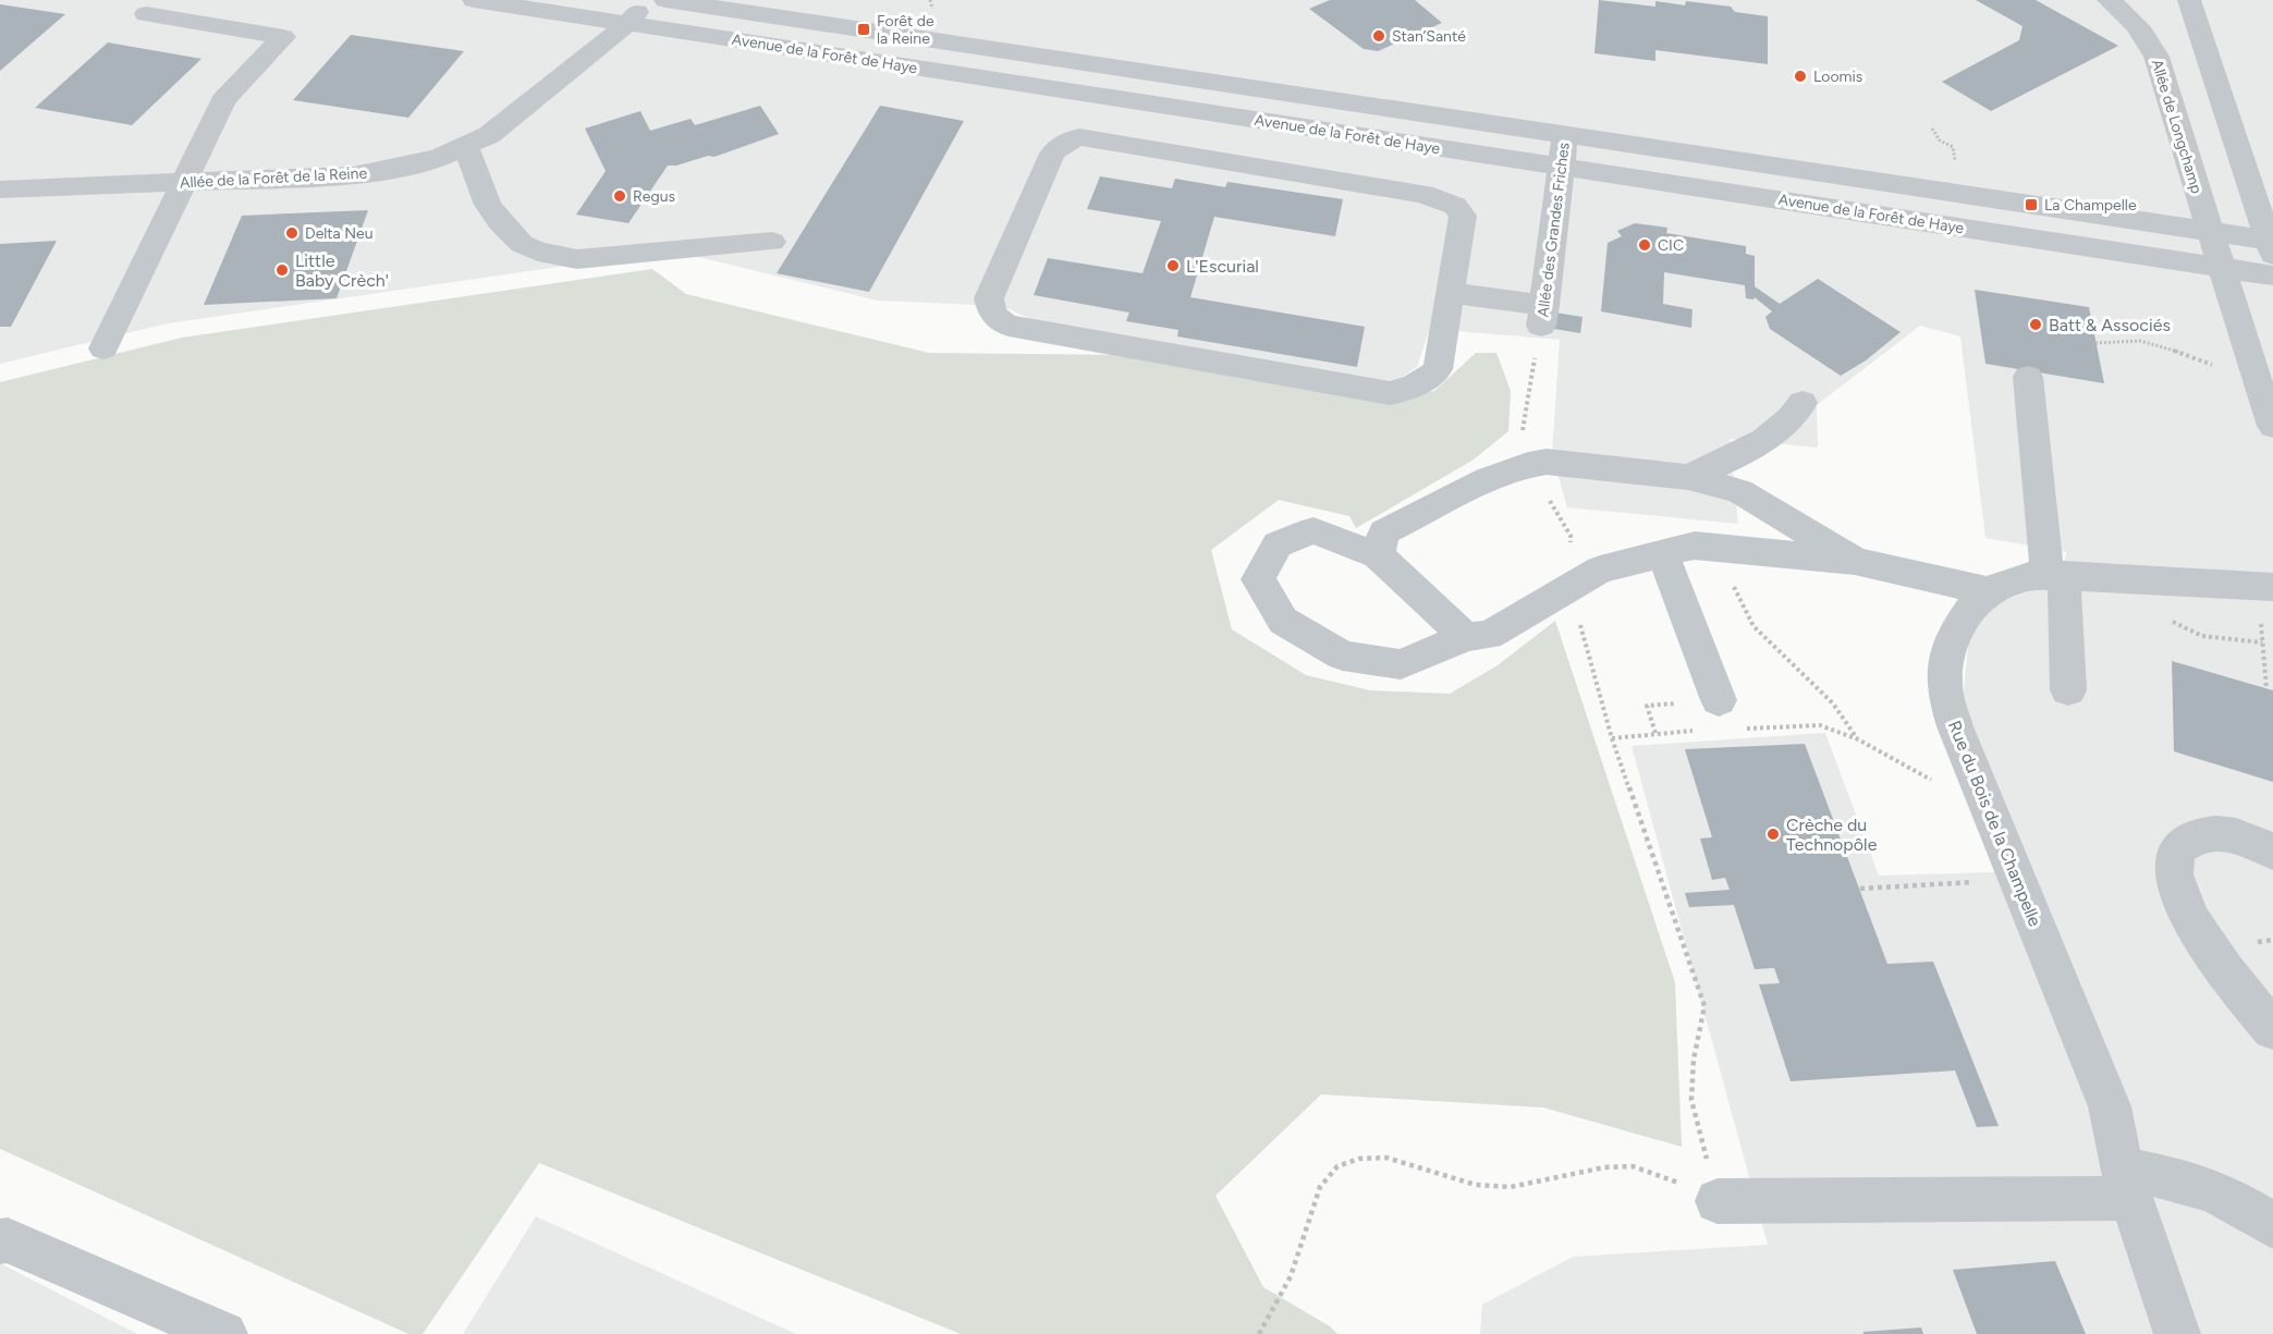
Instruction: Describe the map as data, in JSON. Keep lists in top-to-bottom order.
{
  "streets": {
    "street": [
      "Avenue de la Forêt de Haye",
      "Allée de Longchamp",
      "Allée de la Forêt de la Reine",
      "Allée des Grandes Friches",
      "Rue du Bois de la Champelle"
    ]
  },
  "crossings": [
    ["Avenue de la Forêt de Haye", "Allée de Longchamp"],
    ["Avenue de la Forêt de Haye", "Allée de la Forêt de la Reine"],
    ["Avenue de la Forêt de Haye", "Allée des Grandes Friches"]
  ],
  "places": {
    "transit": ["Forêt de la Reine", "La Champelle"],
    "other": [
      "Stan’Santé",
      "Loomis",
      "Regus",
      "Delta Neu",
      "CIC",
      "L'Escurial",
      "Little Baby Crèch'",
      "Batt & Associés",
      "Crèche du Technopôle"
    ]
  }
}
